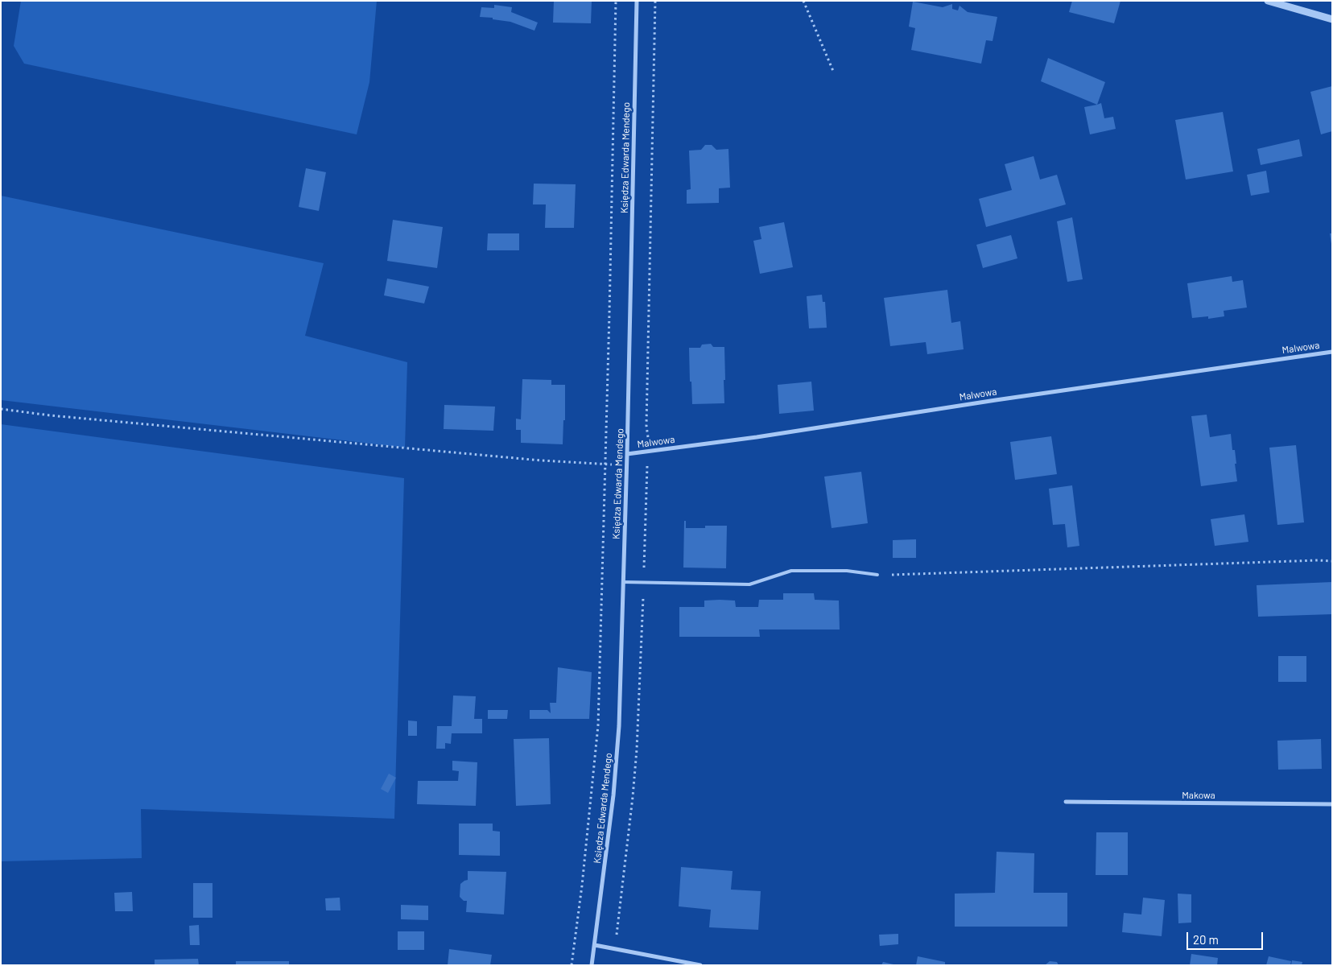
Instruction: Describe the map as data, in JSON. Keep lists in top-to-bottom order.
{
  "streets": {
    "street": ["Księdza Edwarda Mendego", "Malwowa", "Makowa"]
  },
  "crossings": [
    ["Księdza Edwarda Mendego", "Malwowa"]
  ],
  "scale_bar": "20 m"
}
